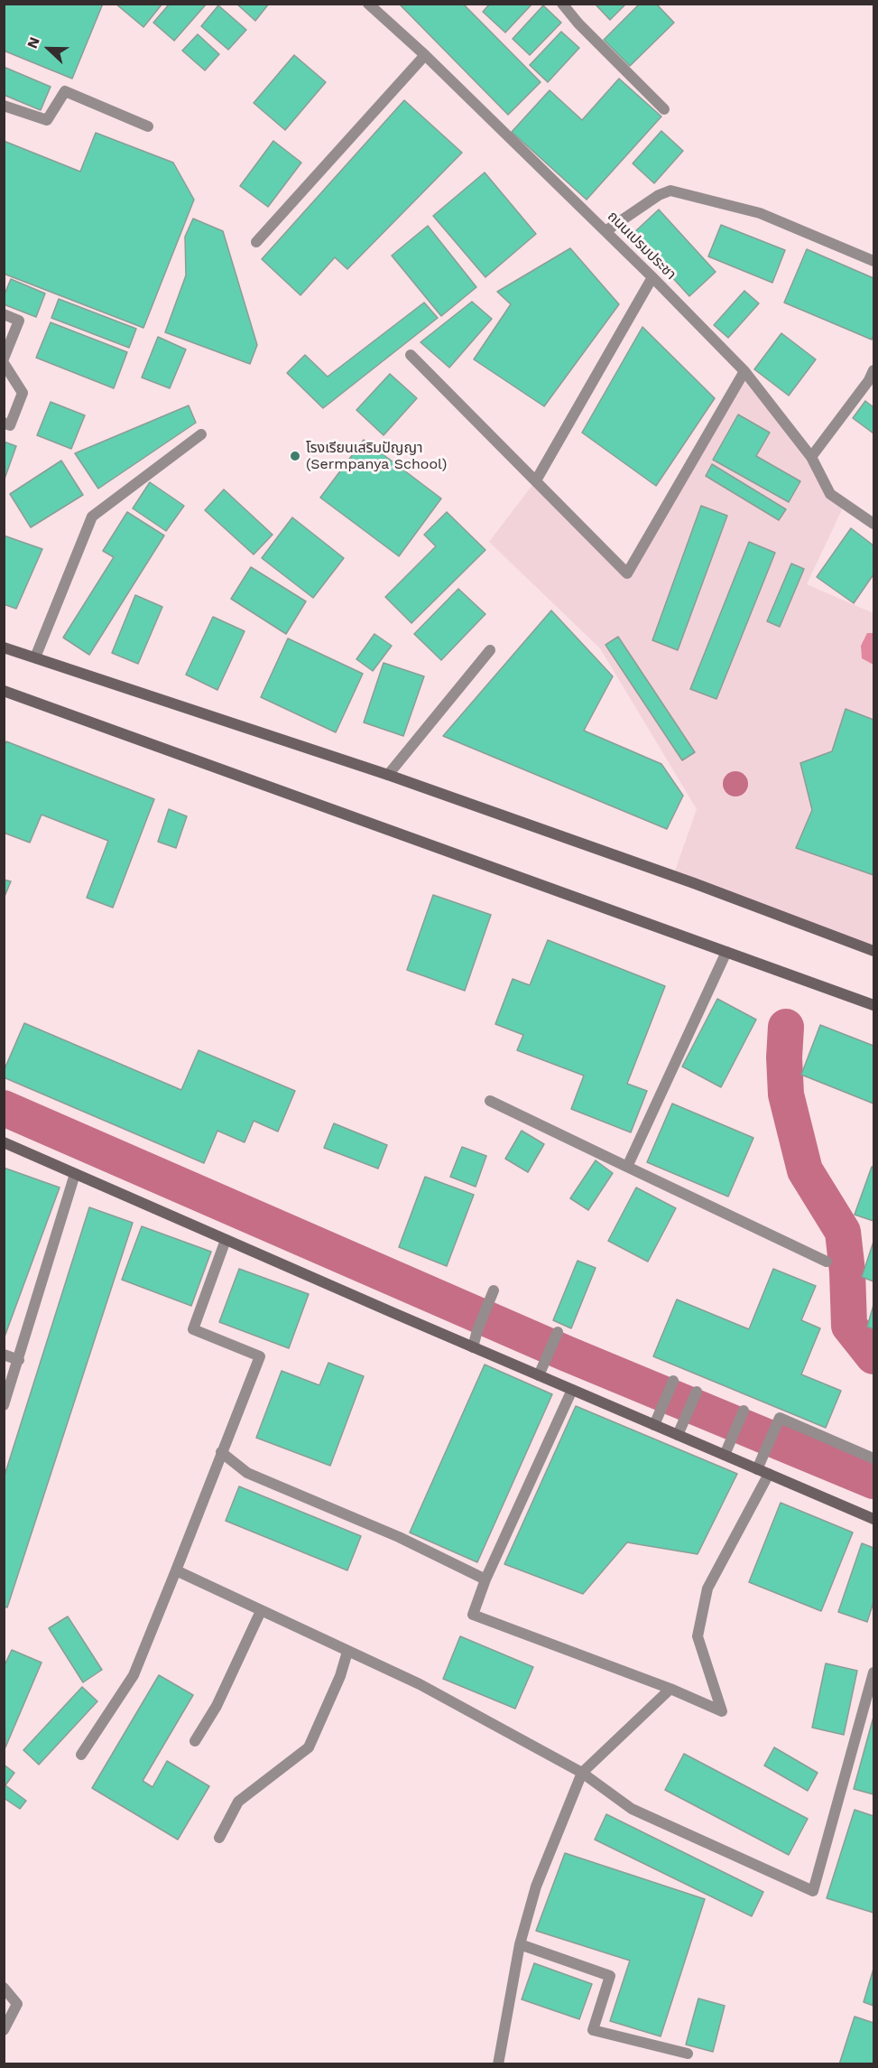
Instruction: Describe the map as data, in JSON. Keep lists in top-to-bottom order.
{
  "streets": {
    "street": ["ถนนเปรมประชา"]
  },
  "places": ["โรงเรียนเสริมปัญญา (Sermpanya School)"],
  "north": "left"
}
